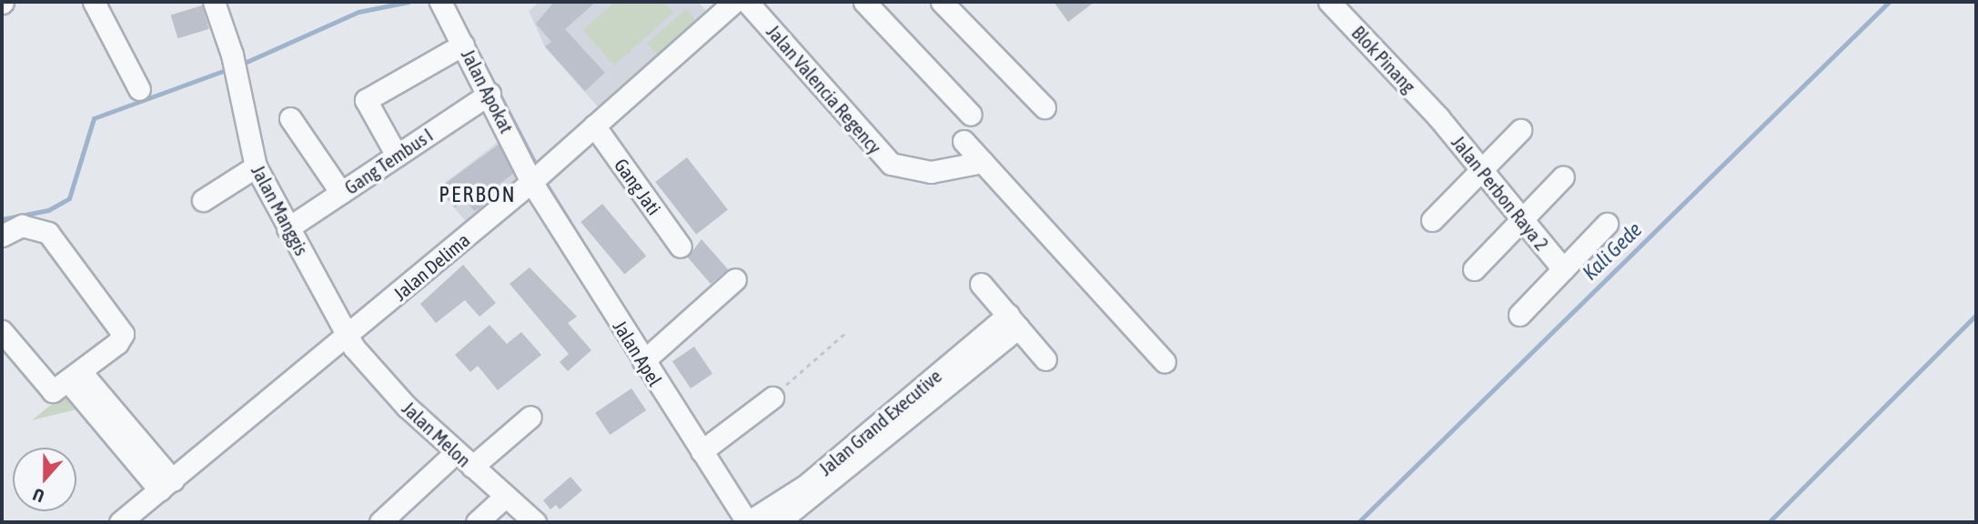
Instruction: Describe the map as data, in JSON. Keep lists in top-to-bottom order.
{
  "streets": {
    "street": [
      "Blok Pinang",
      "Jalan Valencia Regency",
      "Jalan Apokat",
      "Gang Tembus I",
      "Gang Jati",
      "Jalan Perbon Raya 2",
      "Jalan Manggis",
      "Jalan Delima",
      "Jalan Apel",
      "Jalan Grand Executive",
      "Jalan Melon"
    ]
  },
  "crossings": [
    ["Blok Pinang", "Jalan Perbon Raya 2"],
    ["Jalan Apokat", "Gang Tembus I"],
    ["Jalan Apokat", "Jalan Delima"],
    ["Jalan Apokat", "Jalan Apel"],
    ["Gang Tembus I", "Jalan Manggis"],
    ["Gang Jati", "Jalan Delima"],
    ["Jalan Manggis", "Jalan Delima"],
    ["Jalan Manggis", "Jalan Melon"],
    ["Jalan Delima", "Jalan Apel"],
    ["Jalan Delima", "Jalan Melon"],
    ["Jalan Apel", "Jalan Grand Executive"]
  ],
  "districts": ["PERBON"],
  "water": ["Kali Gede"],
  "north": "bottom"
}
